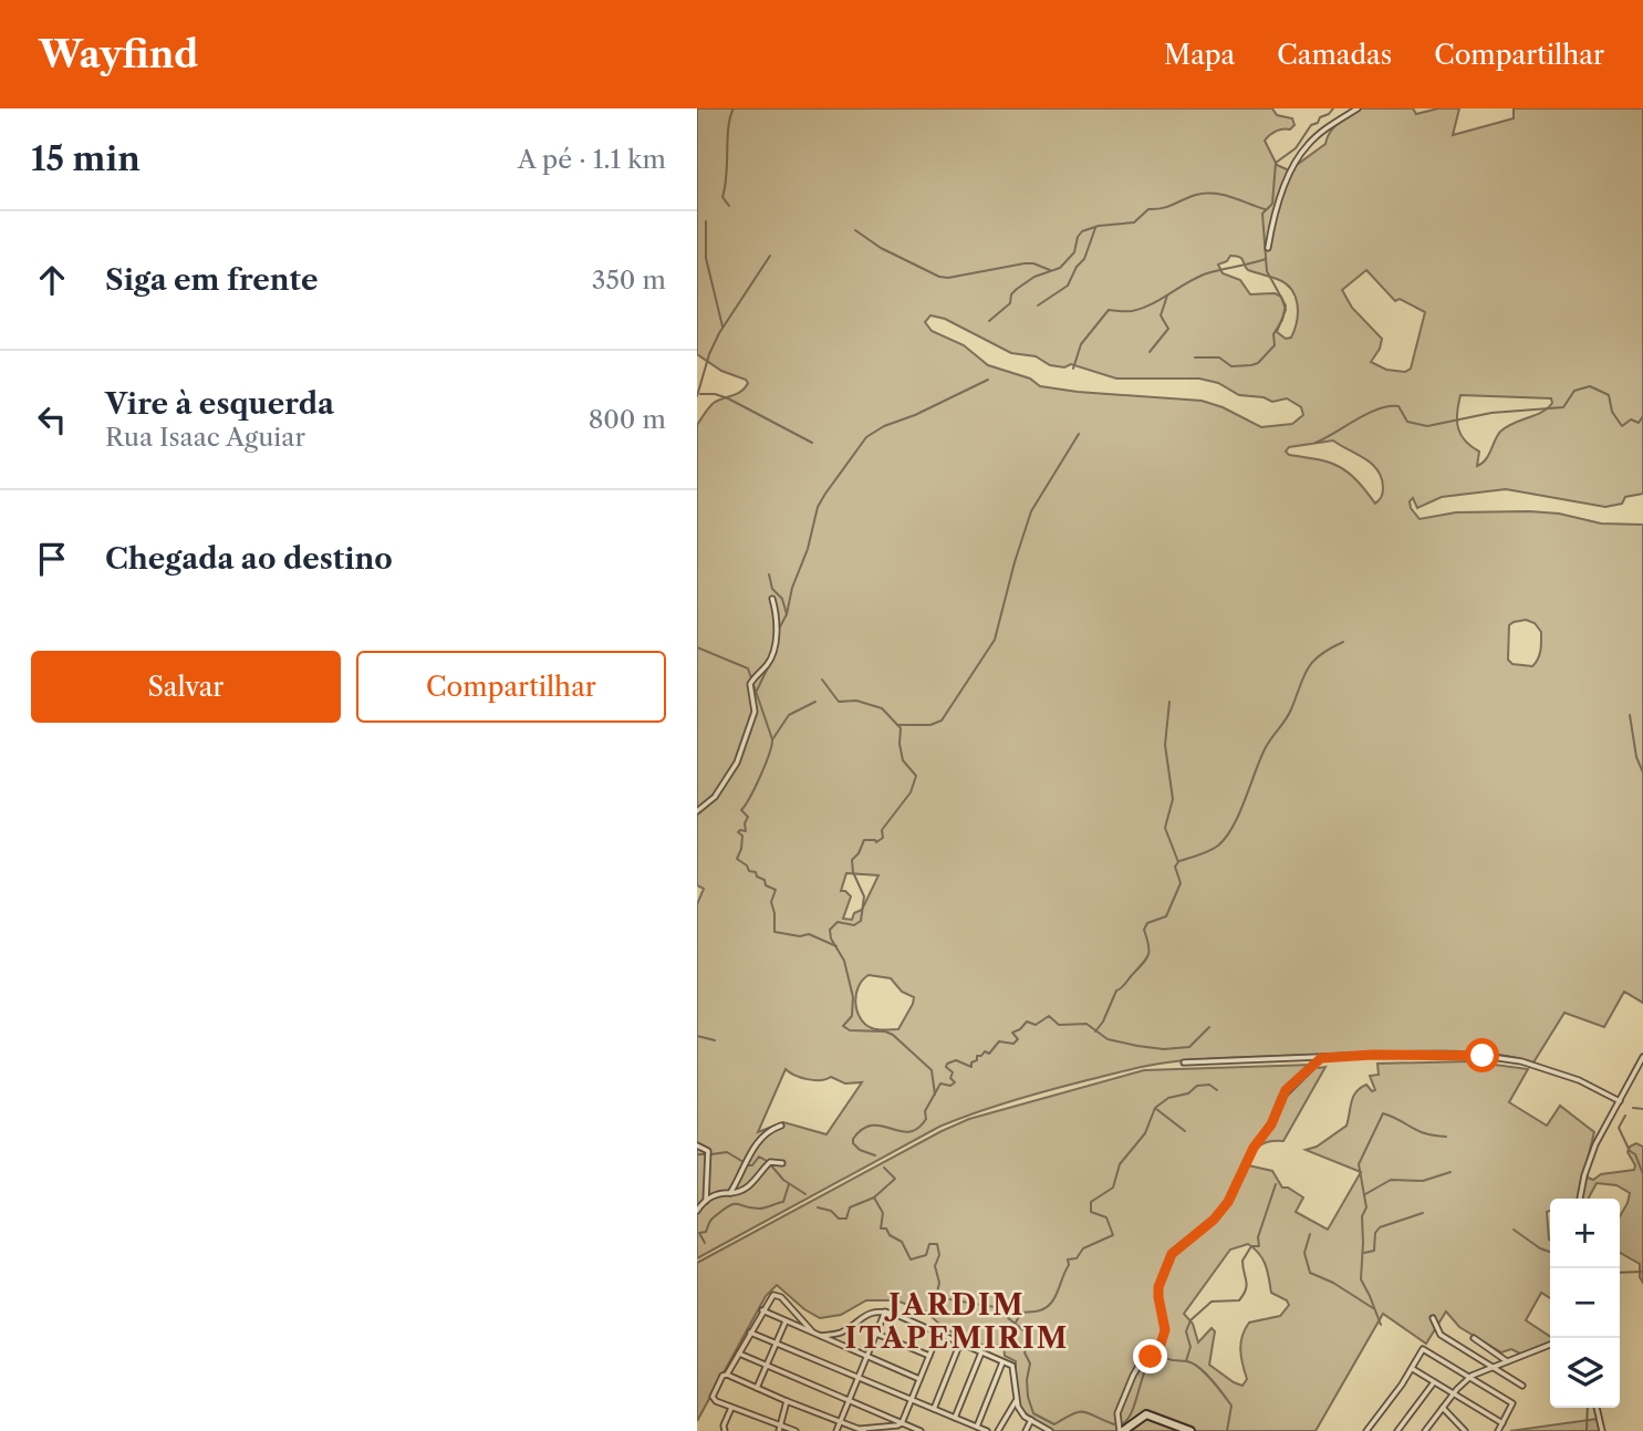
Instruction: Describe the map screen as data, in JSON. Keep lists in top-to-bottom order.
{
  "districts": ["JARDIM ITAPEMIRIM"],
  "page": {
    "header": "Wayfind",
    "nav": ["Mapa", "Camadas", "Compartilhar"],
    "heading": ["15 min", "A pé · 1.1 km"],
    "list": [
      ["Siga em frente", "350 m"],
      ["Vire à esquerda", "Rua Isaac Aguiar", "800 m"],
      "Chegada ao destino"
    ],
    "buttons": ["Salvar", "Compartilhar"],
    "map_buttons": ["+", "−"]
  }
}
